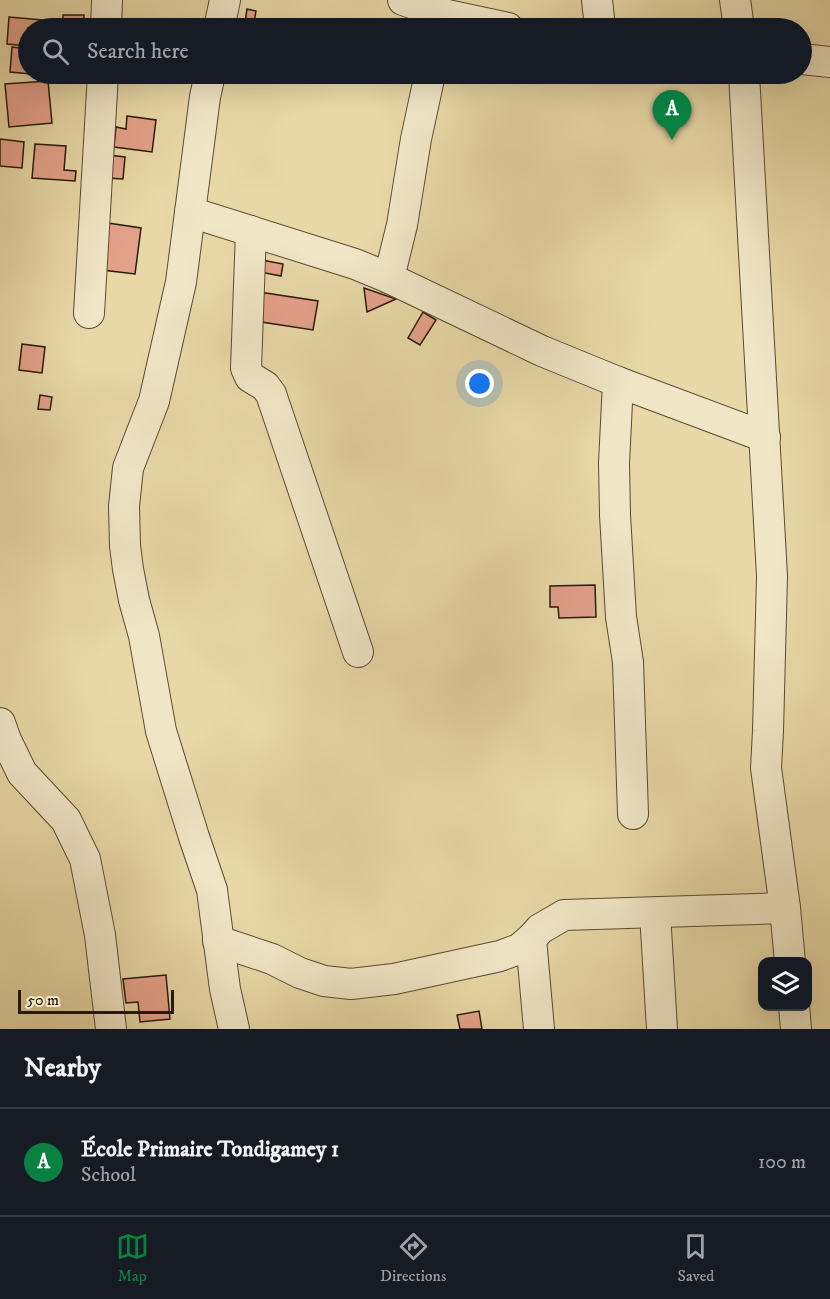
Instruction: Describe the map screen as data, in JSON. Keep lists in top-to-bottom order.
{
  "scale_bar": "50 m",
  "page": {
    "search": "Search here",
    "pins": "A",
    "scale": "50 m",
    "heading": "Nearby",
    "list": [
      {
        "mark": "A",
        "name": "École Primaire Tondigamey 1",
        "note": "School",
        "value": "100 m"
      }
    ],
    "nav": ["Map", "Directions", "Saved"]
  }
}
